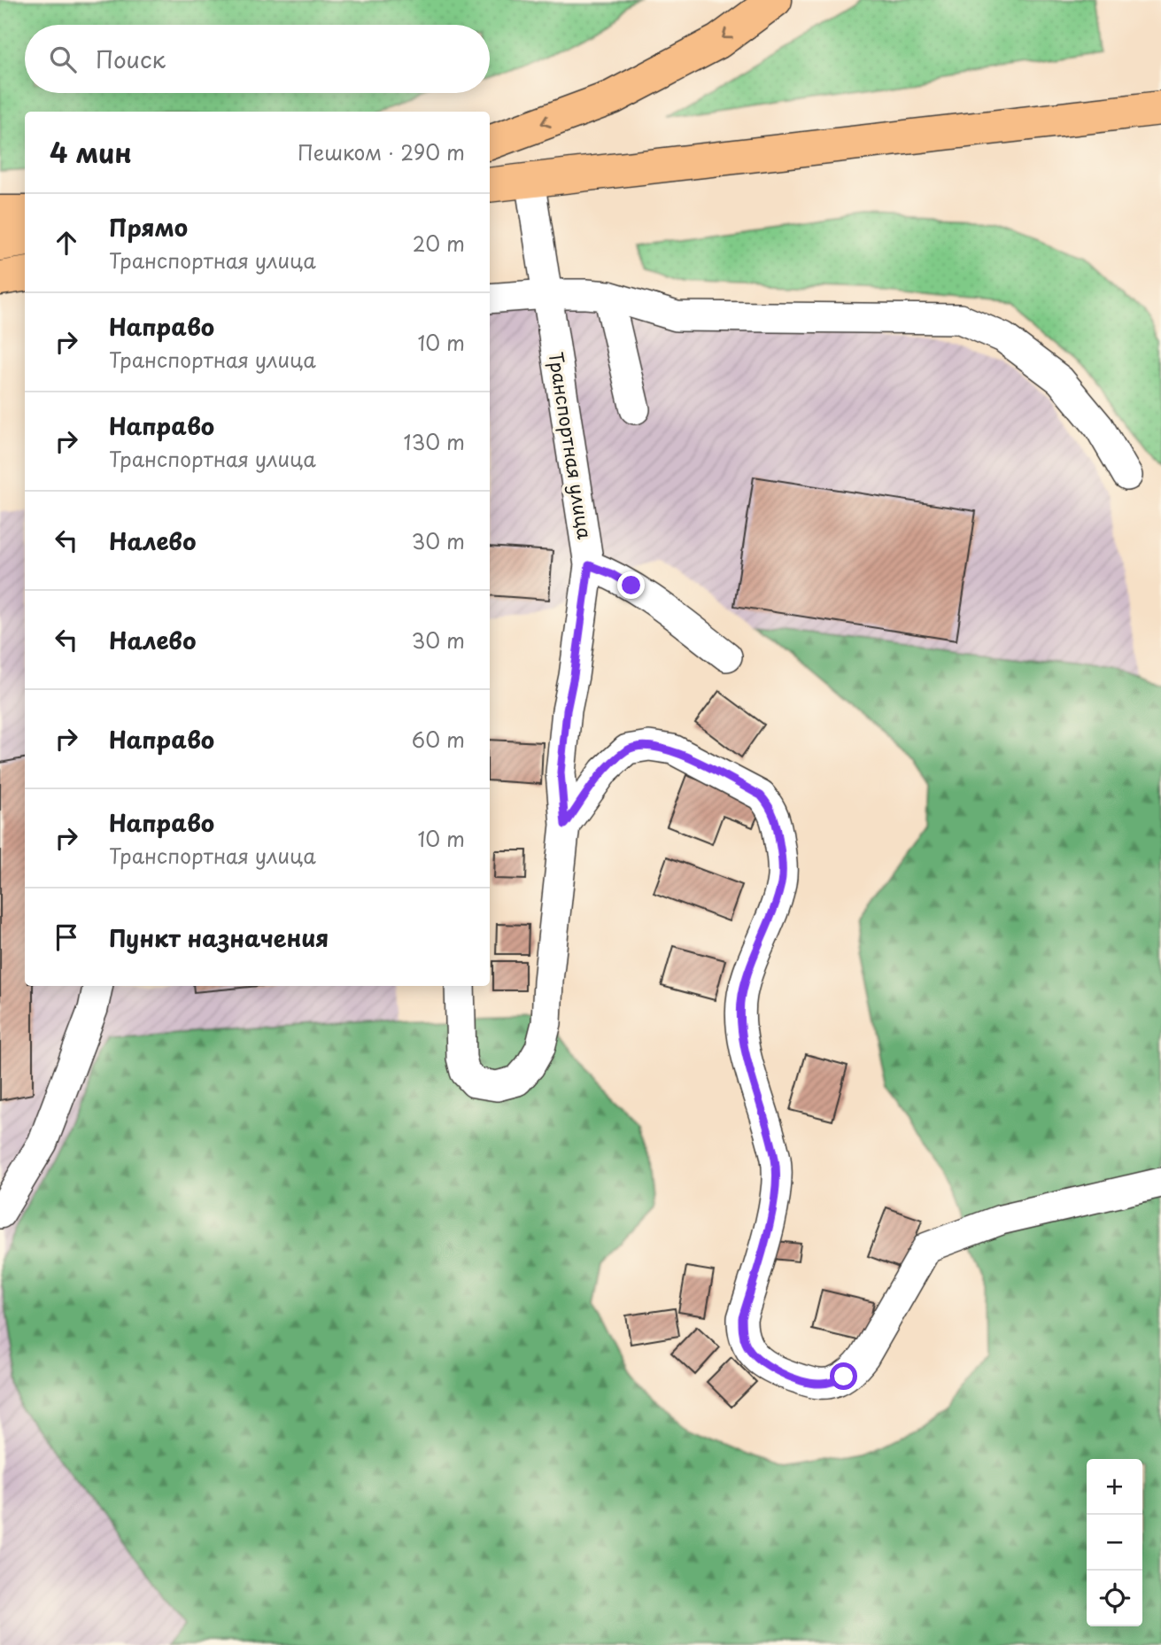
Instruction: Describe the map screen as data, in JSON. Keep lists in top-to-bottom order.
{
  "streets": {
    "street": ["Транспортная улица"]
  },
  "page": {
    "search": "Поиск",
    "heading": ["4 мин", "Пешком · 290 m"],
    "list": [
      ["Прямо", "Транспортная улица", "20 m"],
      ["Направо", "Транспортная улица", "10 m"],
      ["Направо", "Транспортная улица", "130 m"],
      ["Налево", "30 m"],
      ["Налево", "30 m"],
      ["Направо", "60 m"],
      ["Направо", "Транспортная улица", "10 m"],
      "Пункт назначения"
    ],
    "map_buttons": ["+", "−"]
  }
}
